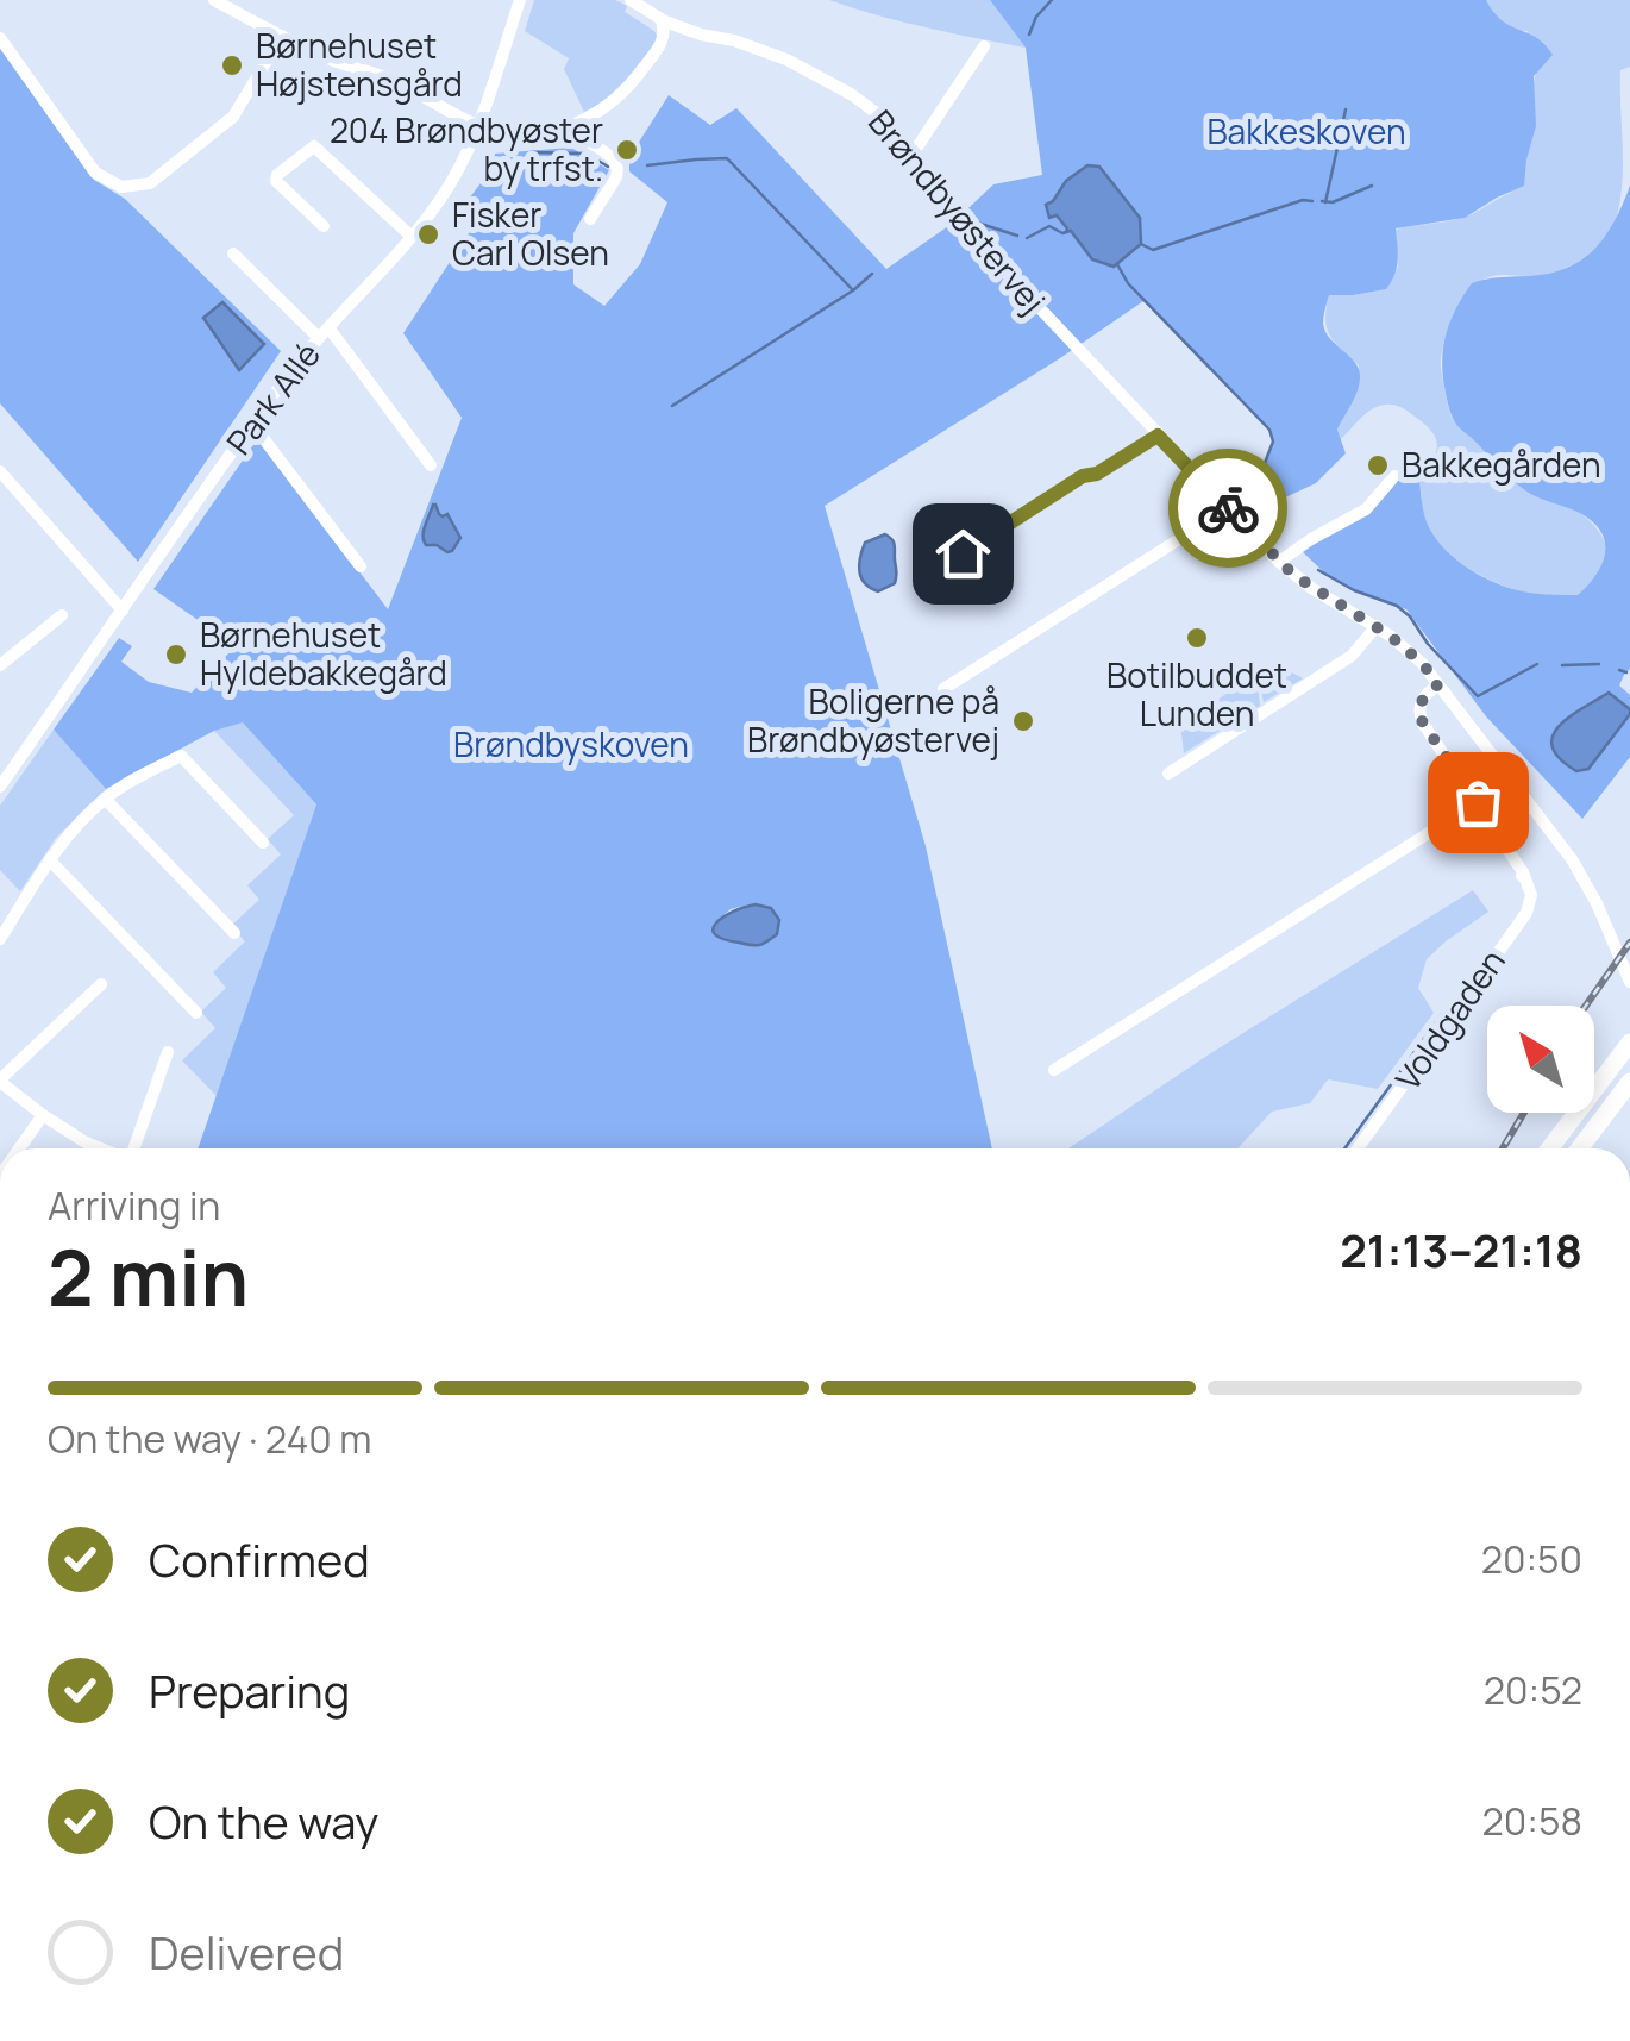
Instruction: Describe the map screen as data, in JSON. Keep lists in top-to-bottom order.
{
  "streets": {
    "street": ["Brøndbyøstervej", "Park Allé", "Voldgaden"]
  },
  "parks": ["Bakkeskoven", "Brøndbyskoven"],
  "places": [
    "Børnehuset Højstensgård",
    "204 Brøndbyøster by trfst.",
    "Fisker Carl Olsen",
    "Bakkegården",
    "Botilbuddet Lunden",
    "Børnehuset Hyldebakkegård",
    "Boligerne på Brøndbyøstervej"
  ],
  "north": "top left",
  "page": {
    "heading": ["2 min", "Arriving in", "21:13–21:18"],
    "bar": "On the way · 240 m",
    "list": [
      ["Confirmed", "20:50"],
      ["Preparing", "20:52"],
      ["On the way", "20:58"],
      "Delivered"
    ]
  }
}
